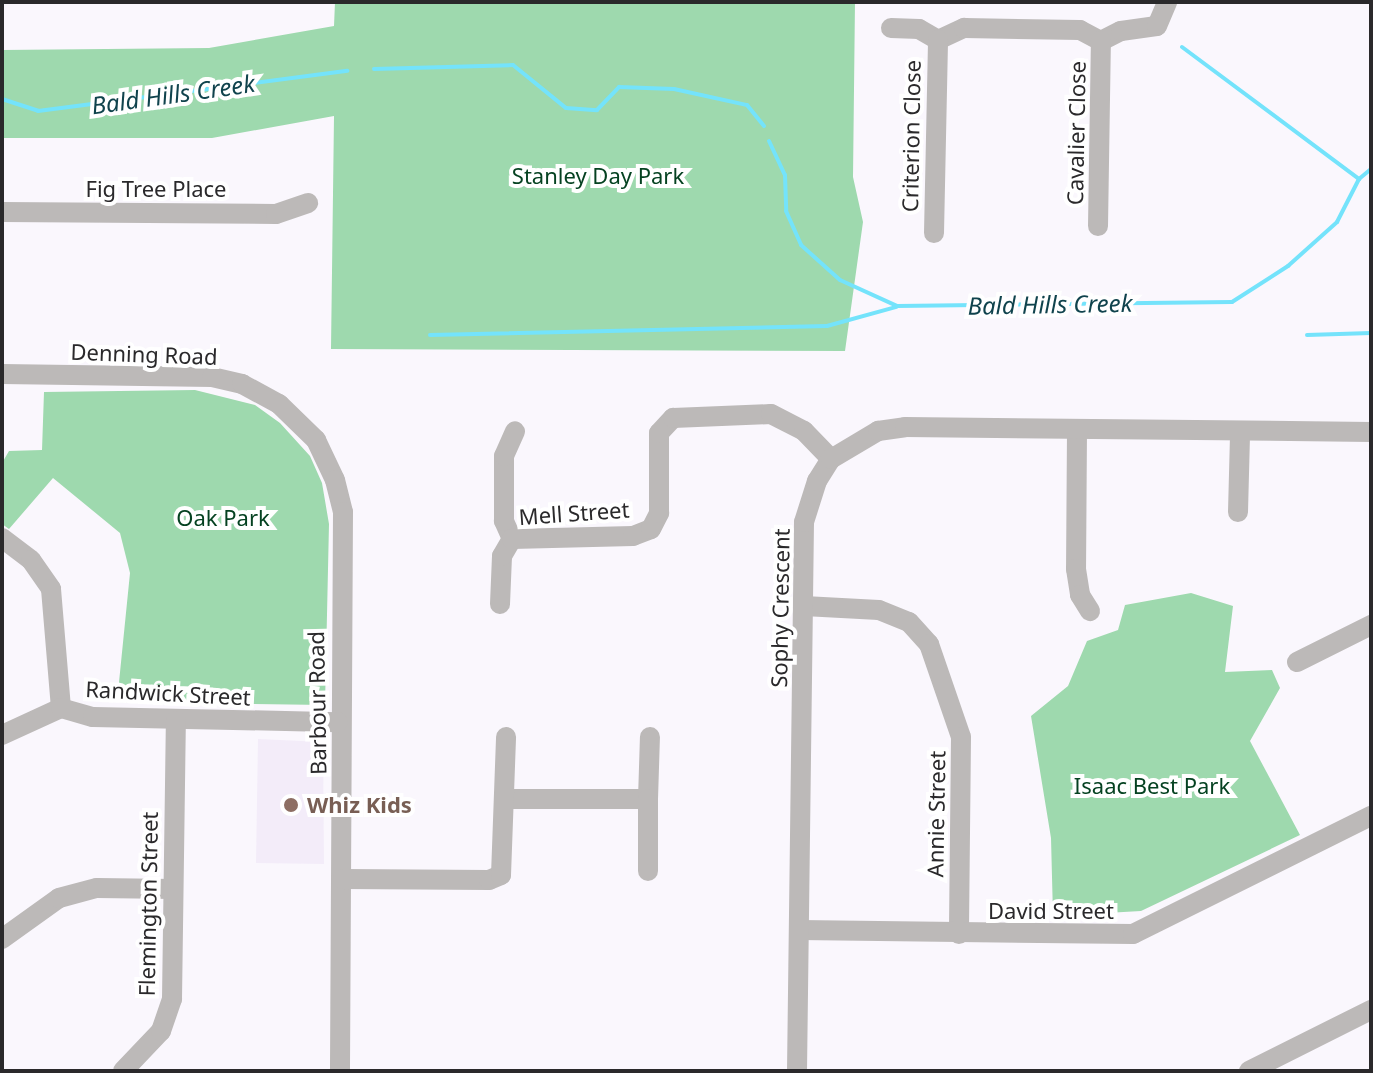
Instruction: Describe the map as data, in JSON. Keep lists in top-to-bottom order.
{
  "streets": {
    "street": [
      "Cavalier Close",
      "Criterion Close",
      "Fig Tree Place",
      "Denning Road",
      "Mell Street",
      "Sophy Crescent",
      "Randwick Street",
      "Barbour Road",
      "Annie Street",
      "Flemington Street",
      "David Street"
    ]
  },
  "crossings": [
    ["Denning Road", "Barbour Road"],
    ["Mell Street", "Sophy Crescent"],
    ["Sophy Crescent", "Annie Street"],
    ["Sophy Crescent", "David Street"],
    ["Randwick Street", "Barbour Road"],
    ["Randwick Street", "Flemington Street"],
    ["Annie Street", "David Street"]
  ],
  "water": ["Bald Hills Creek"],
  "parks": ["Stanley Day Park", "Oak Park", "Isaac Best Park"],
  "places": ["Whiz Kids"]
}
